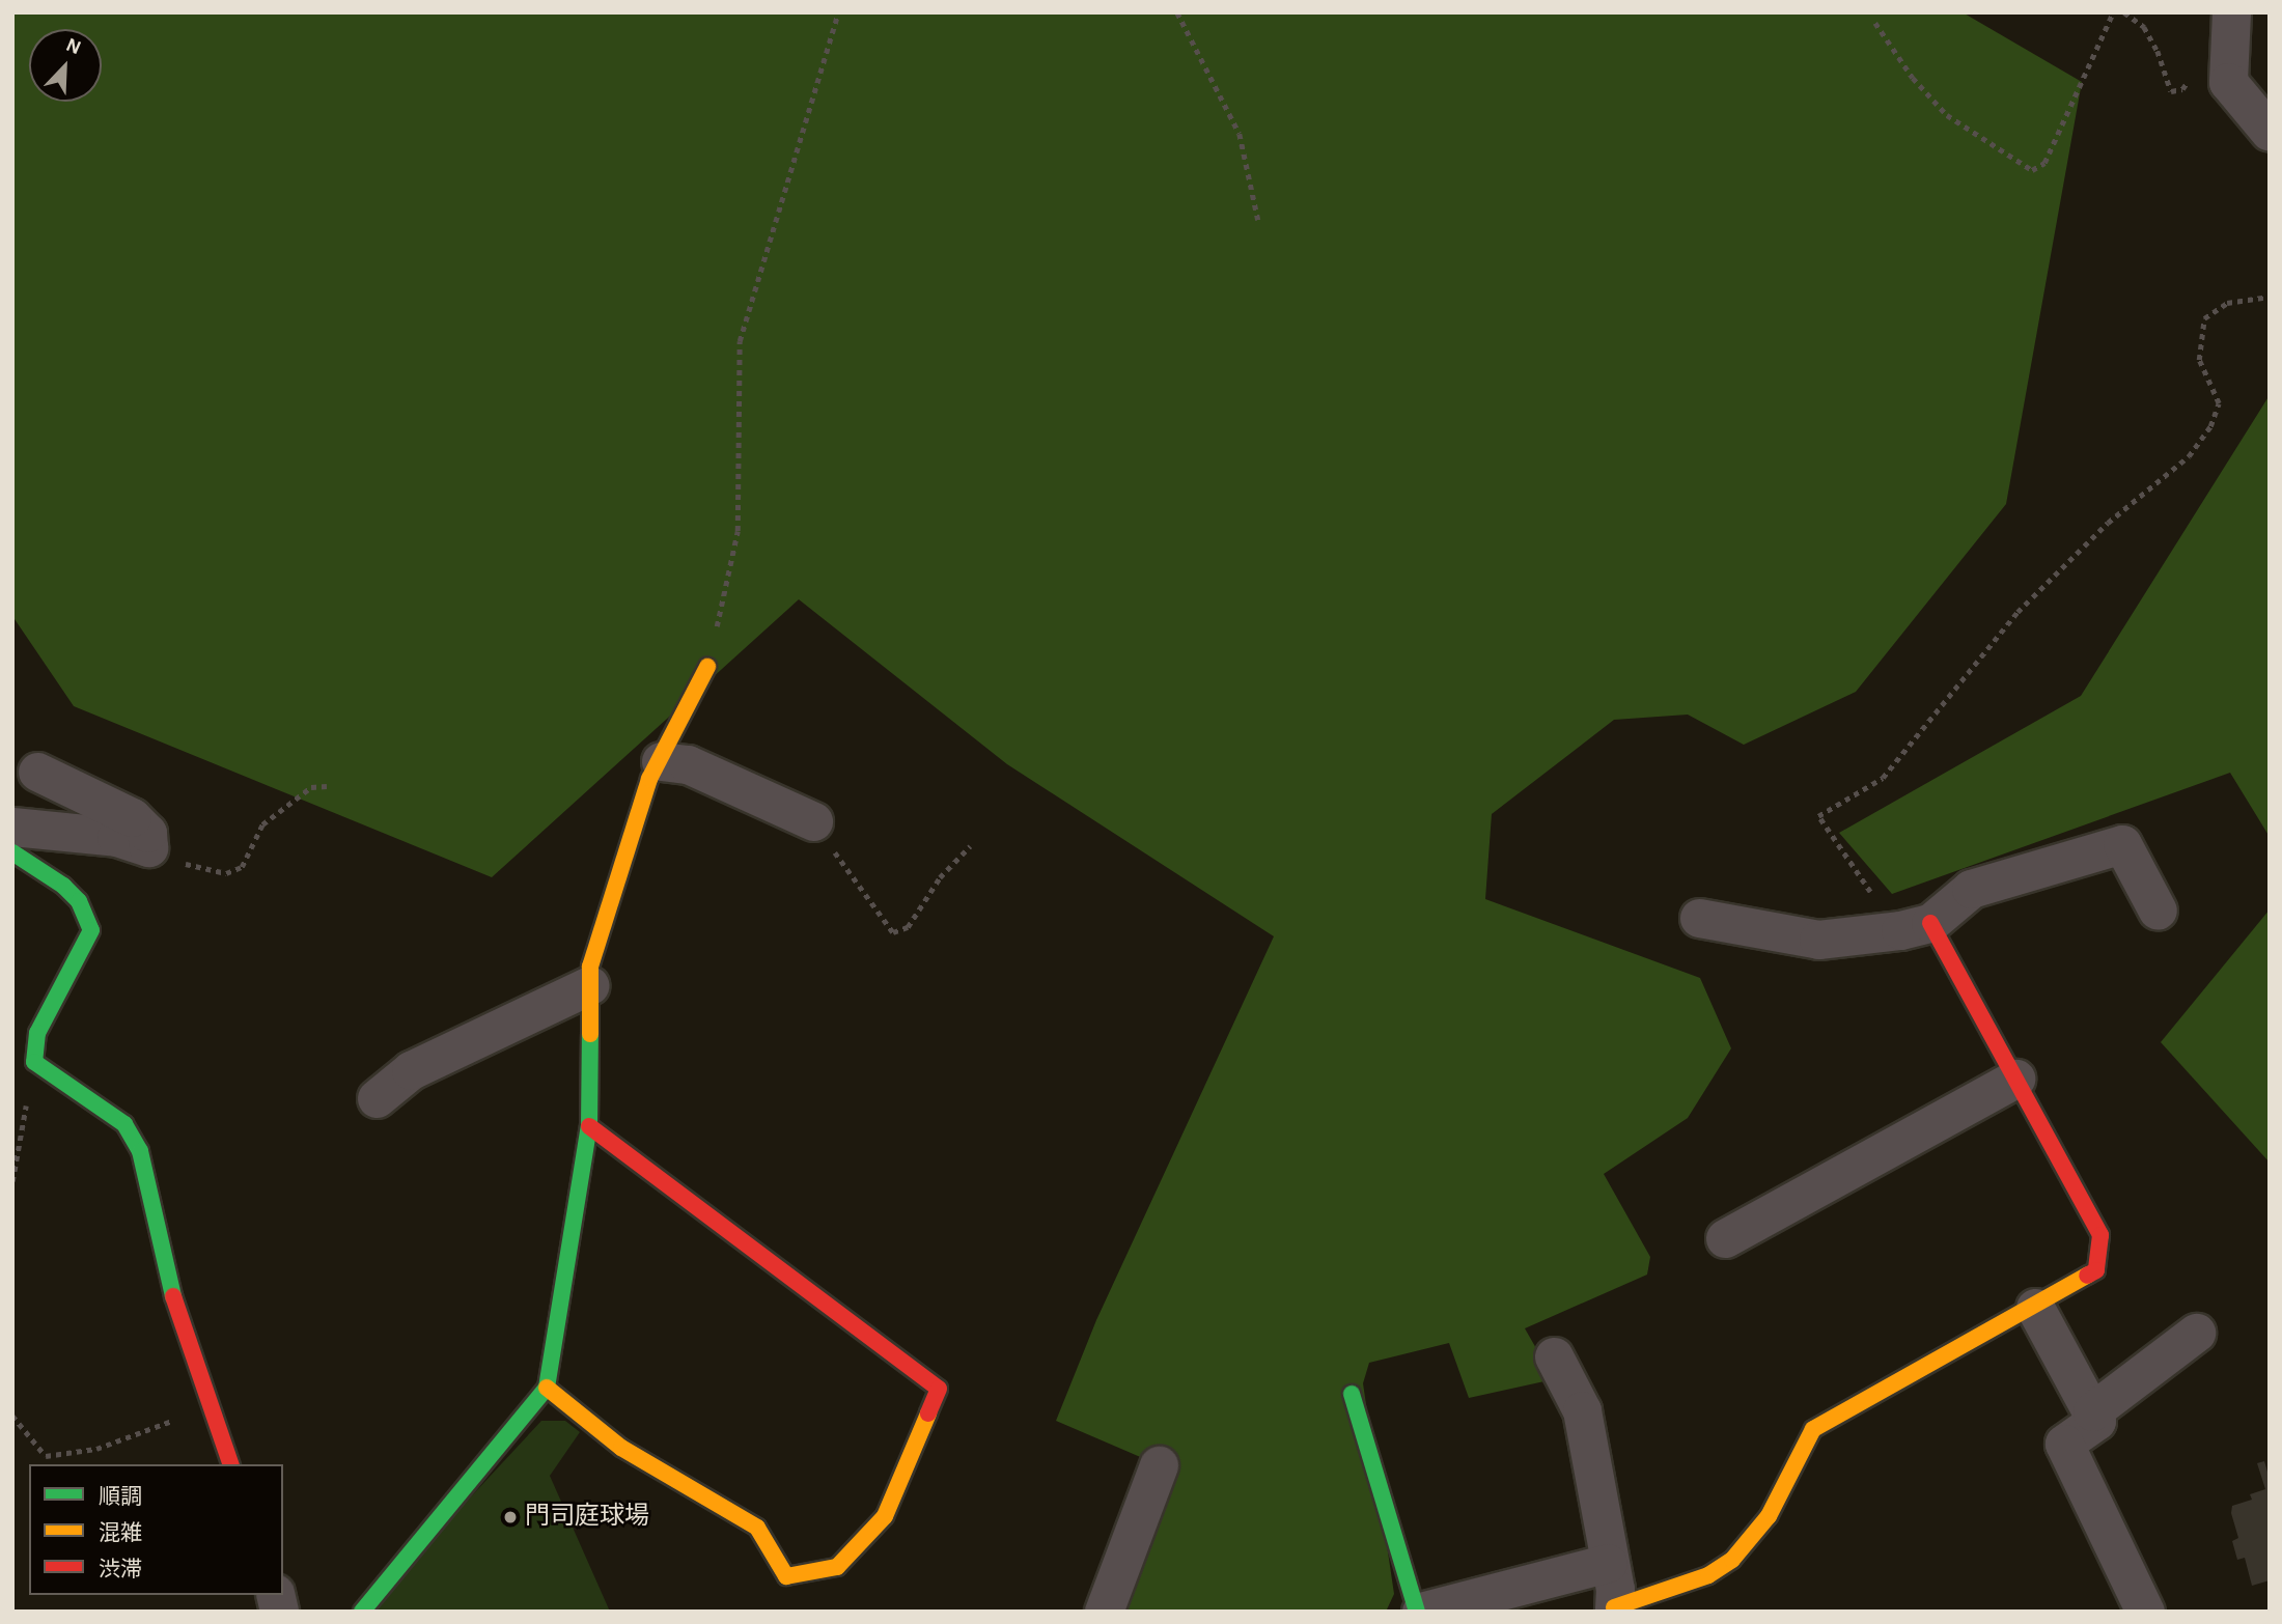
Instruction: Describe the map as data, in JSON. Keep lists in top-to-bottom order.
{
  "places": ["門司庭球場"],
  "legend": ["順調", "混雑", "渋滞"],
  "north": "top right"
}
